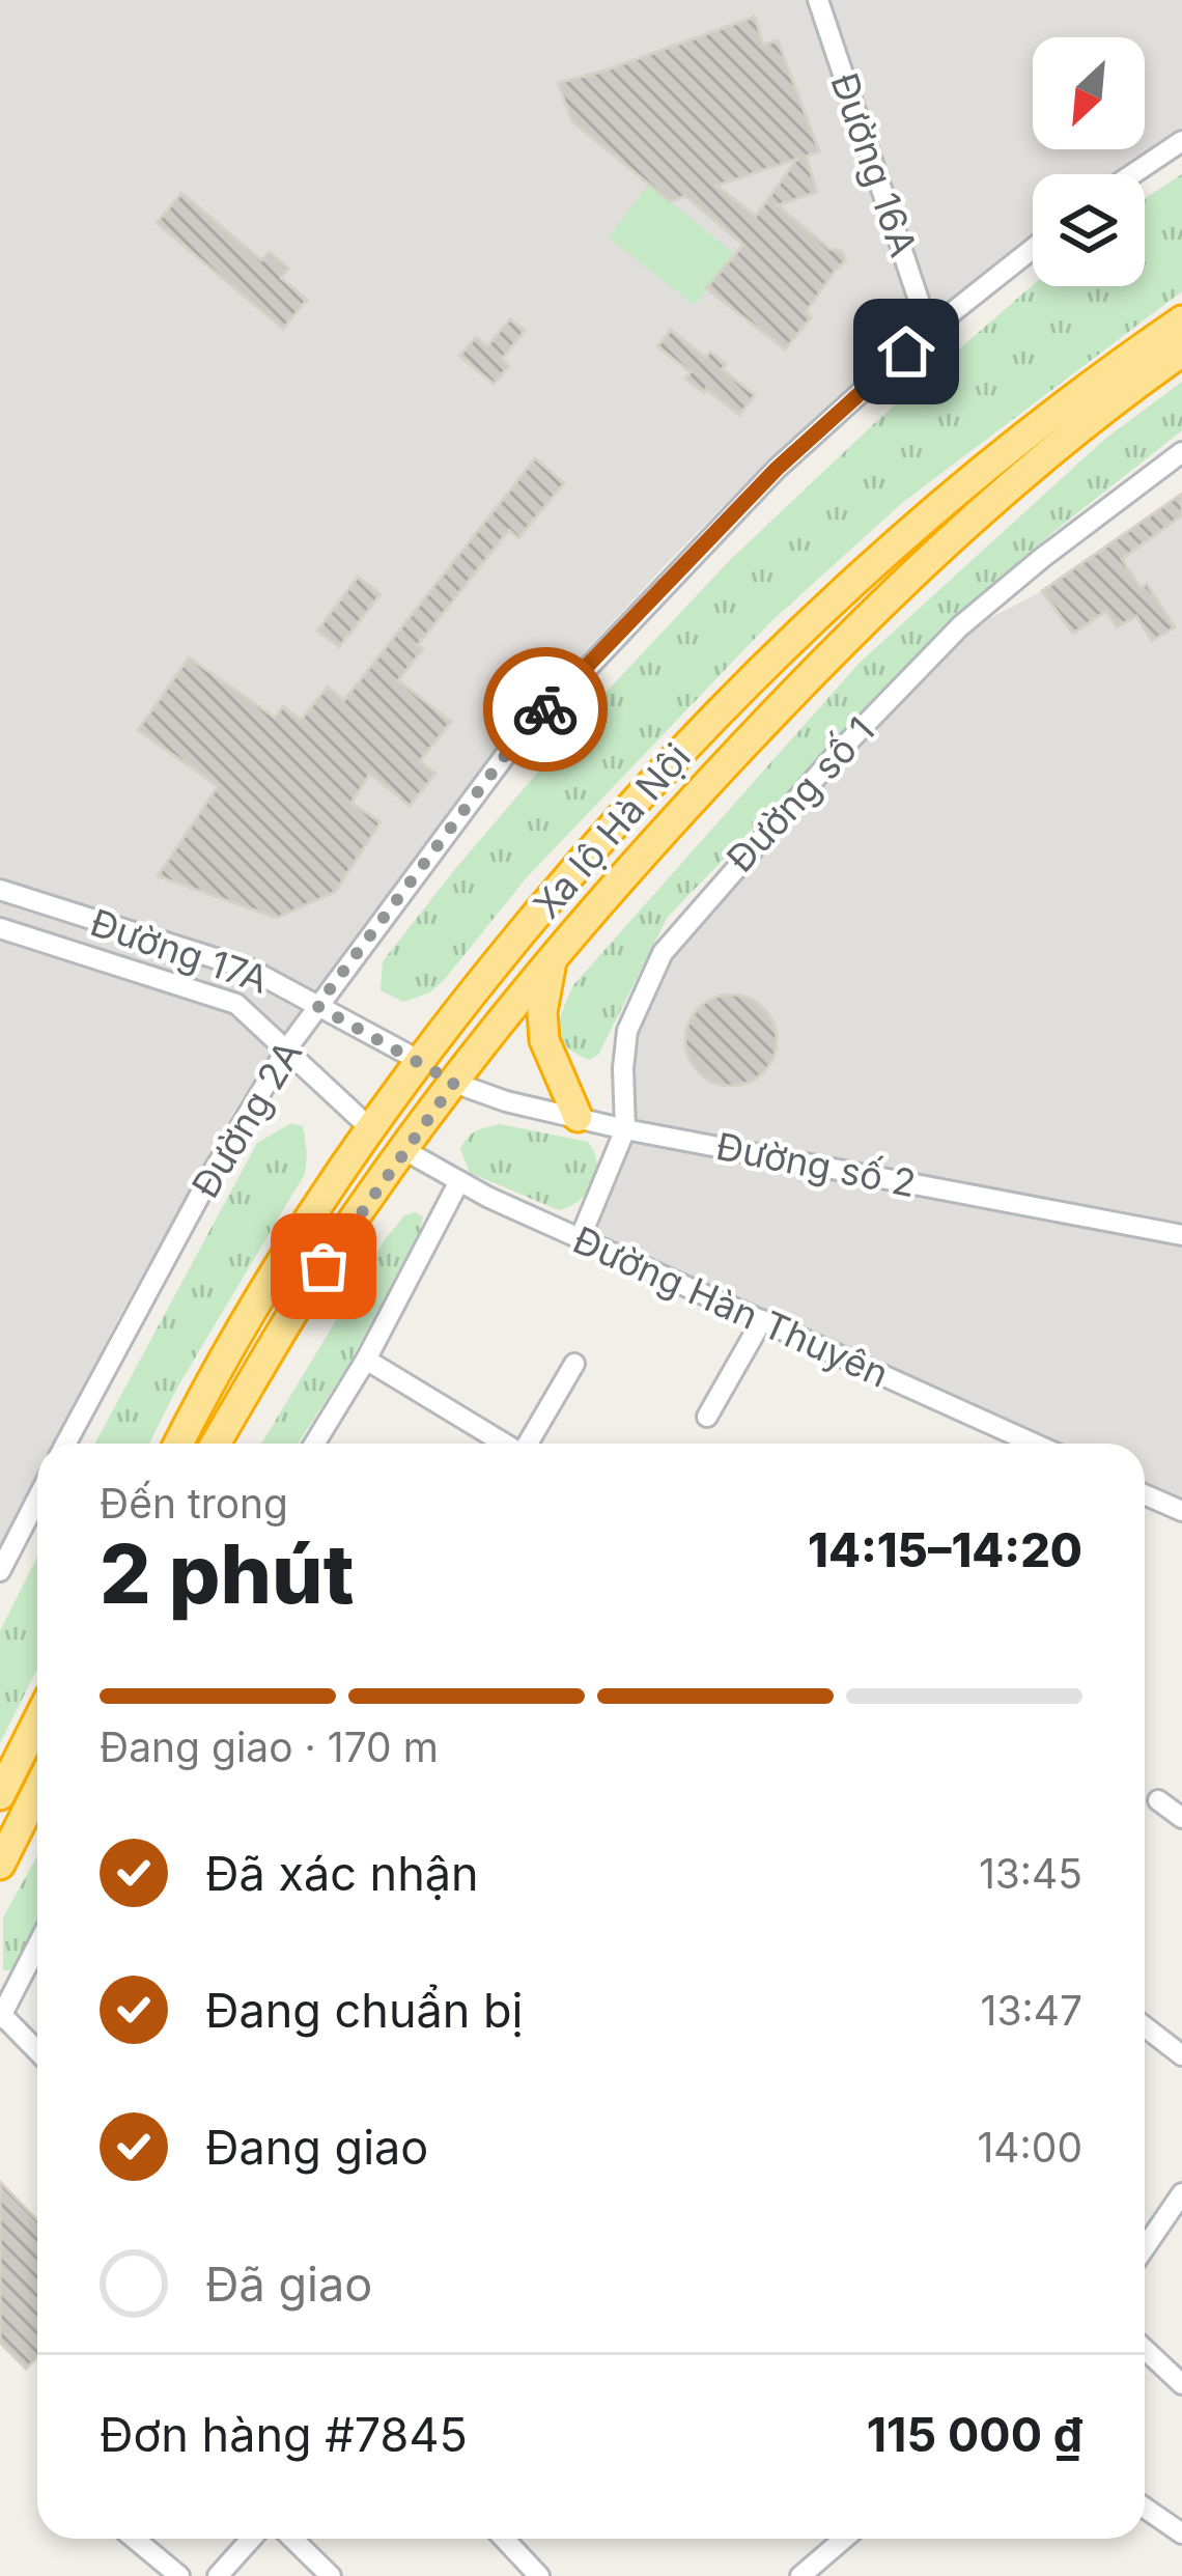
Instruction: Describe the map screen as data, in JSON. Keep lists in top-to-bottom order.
{
  "streets": {
    "highway": ["Xa lộ Hà Nội"],
    "street": [
      "Đường 16A",
      "Đường số 1",
      "Đường 17A",
      "Đường 2A",
      "Đường số 2",
      "Đường Hàn Thuyên"
    ]
  },
  "crossings": [
    ["Đường 16A", "Đường 2A"],
    ["Đường số 1", "Đường số 2"],
    ["Đường số 1", "Đường Hàn Thuyên"],
    ["Xa lộ Hà Nội", "Đường 17A"],
    ["Xa lộ Hà Nội", "Đường số 2"],
    ["Xa lộ Hà Nội", "Đường Hàn Thuyên"],
    ["Đường 17A", "Đường 2A"]
  ],
  "north": "bottom left",
  "page": {
    "heading": ["2 phút", "Đến trong", "14:15–14:20"],
    "panel": ["Đơn hàng #7845", "115 000 ₫"],
    "bar": "Đang giao · 170 m",
    "list": [
      ["Đã xác nhận", "13:45"],
      ["Đang chuẩn bị", "13:47"],
      ["Đang giao", "14:00"],
      "Đã giao"
    ]
  }
}
